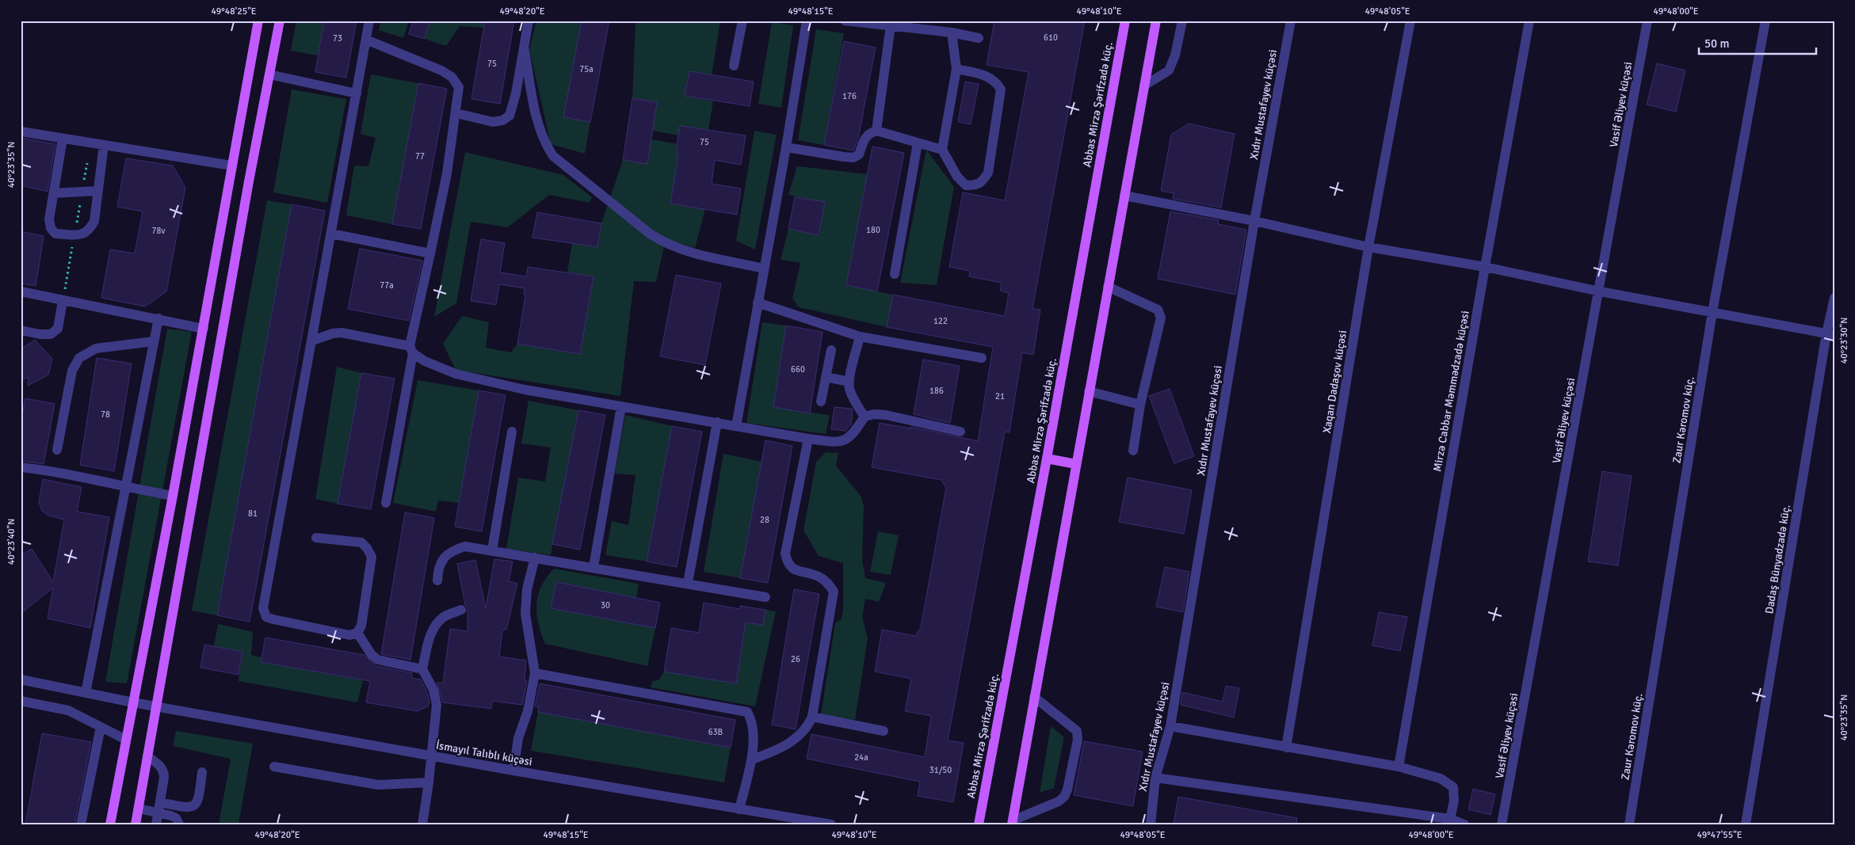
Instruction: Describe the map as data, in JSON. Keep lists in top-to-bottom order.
{
  "streets": {
    "main road": ["Abbas Mirzə Şərifzadə küç."],
    "street": [
      "Xıdır Mustafayev küçəsi",
      "Vasif Əliyev küçəsi",
      "Xaqan Dadaşov küçəsi",
      "Mirzə Cabbar Məmmədzadə küçəsi",
      "Zaur Kəromov küç.",
      "Dadaş Bünyadzadə küç.",
      "İsmayıl Talıblı küçəsi"
    ]
  },
  "house_numbers": [
    "610",
    "73",
    "75",
    "75a",
    "176",
    "75",
    "77",
    "180",
    "78v",
    "77a",
    "122",
    "660",
    "186",
    "21",
    "78",
    "81",
    "28",
    "30",
    "26",
    "63B",
    "24a",
    "31/50"
  ],
  "scale_bar": "50 m",
  "coordinates": [
    "49°48'25\"E",
    "49°48'20\"E",
    "49°48'15\"E",
    "49°48'10\"E",
    "49°48'05\"E",
    "49°48'00\"E",
    "40°23'35\"N",
    "40°23'30\"N",
    "40°23'40\"N",
    "49°47'55\"E"
  ]
}
